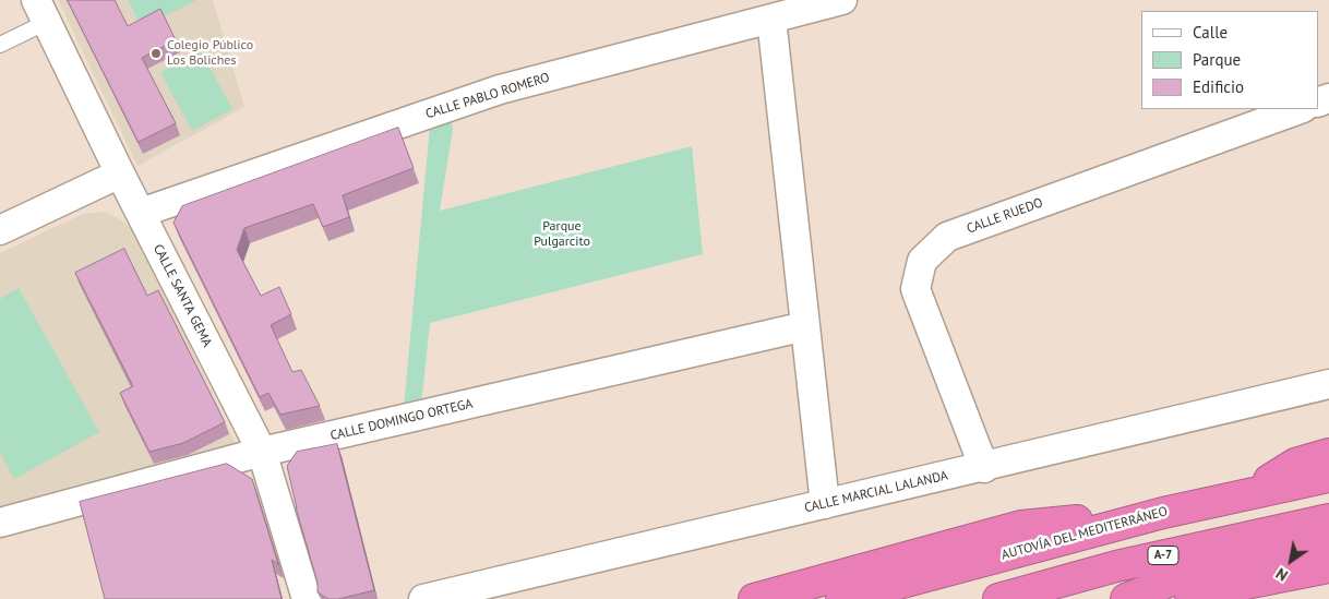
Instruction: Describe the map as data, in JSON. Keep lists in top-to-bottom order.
{
  "streets": {
    "highway": ["AUTOVÍA DEL MEDITERRÁNEO", "A-7"],
    "street": [
      "CALLE PABLO ROMERO",
      "CALLE RUEDO",
      "CALLE SANTA GEMA",
      "CALLE DOMINGO ORTEGA",
      "CALLE MARCIAL LALANDA"
    ]
  },
  "crossings": [
    ["CALLE PABLO ROMERO", "CALLE SANTA GEMA"],
    ["CALLE RUEDO", "CALLE MARCIAL LALANDA"],
    ["CALLE SANTA GEMA", "CALLE DOMINGO ORTEGA"]
  ],
  "parks": ["Parque Pulgarcito"],
  "places": ["Colegio Público Los Boliches"],
  "legend": ["Calle", "Parque", "Edificio"],
  "north": "bottom left"
}
